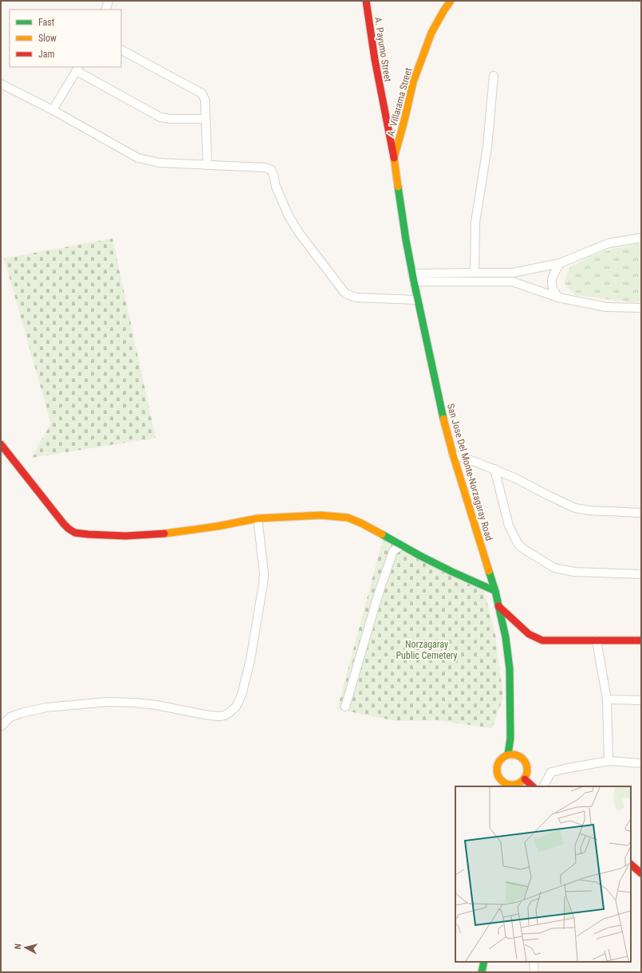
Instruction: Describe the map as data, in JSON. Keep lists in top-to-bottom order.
{
  "streets": {
    "main road": ["A. Payumo Street", "A. Villarama Street", "San Jose Del Monte-Norzagaray Road"]
  },
  "crossings": [
    ["A. Payumo Street", "A. Villarama Street"],
    ["A. Payumo Street", "San Jose Del Monte-Norzagaray Road"],
    ["A. Villarama Street", "San Jose Del Monte-Norzagaray Road"]
  ],
  "parks": ["Norzagaray Public Cemetery"],
  "legend": ["Fast", "Slow", "Jam"],
  "north": "left"
}
